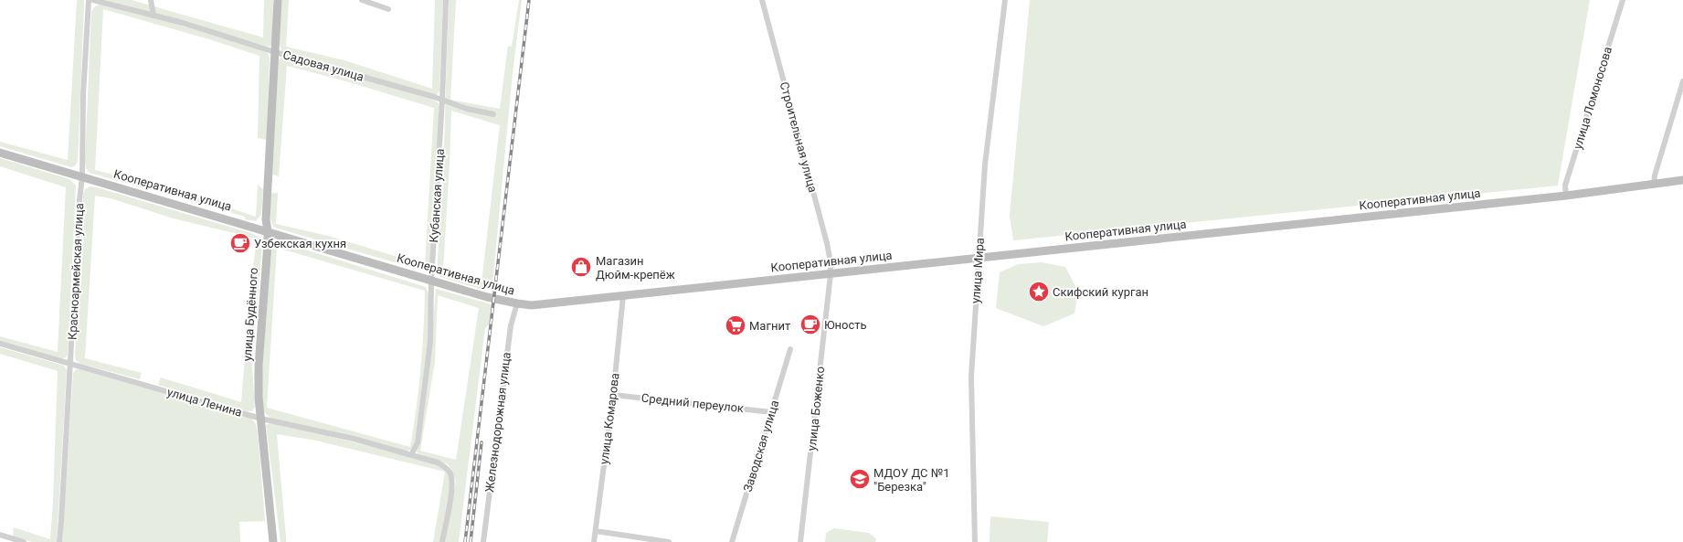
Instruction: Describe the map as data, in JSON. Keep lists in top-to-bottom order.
{
  "streets": {
    "street": [
      "Садовая улица",
      "улица Ломоносова",
      "Строительная улица",
      "Кооперативная улица",
      "Кубанская улица",
      "улица Мира",
      "Красноармейская улица",
      "улица Будённого",
      "улица Ленина",
      "Средний переулок",
      "улица Боженко",
      "улица Комарова",
      "Железнодорожная улица",
      "Заводская улица"
    ]
  },
  "crossings": [
    ["Садовая улица", "Кубанская улица"],
    ["Садовая улица", "улица Будённого"],
    ["улица Ломоносова", "Кооперативная улица"],
    ["Строительная улица", "Кооперативная улица"],
    ["Строительная улица", "улица Боженко"],
    ["Кооперативная улица", "Кубанская улица"],
    ["Кооперативная улица", "улица Мира"],
    ["Кооперативная улица", "Красноармейская улица"],
    ["Кооперативная улица", "улица Будённого"],
    ["Кооперативная улица", "улица Боженко"],
    ["Кооперативная улица", "улица Комарова"],
    ["Кооперативная улица", "Железнодорожная улица"],
    ["Кубанская улица", "улица Ленина"],
    ["Красноармейская улица", "улица Ленина"],
    ["улица Будённого", "улица Ленина"],
    ["Средний переулок", "улица Комарова"],
    ["Средний переулок", "Заводская улица"]
  ],
  "places": {
    "cafe": ["Узбекская кухня", "Юность"],
    "shop": ["Магазин Дюйм-крепёж"],
    "place": ["Скифский курган"],
    "supermarket": ["Магнит"],
    "school or university": ["МДОУ ДС №1 \"Березка\""]
  }
}
